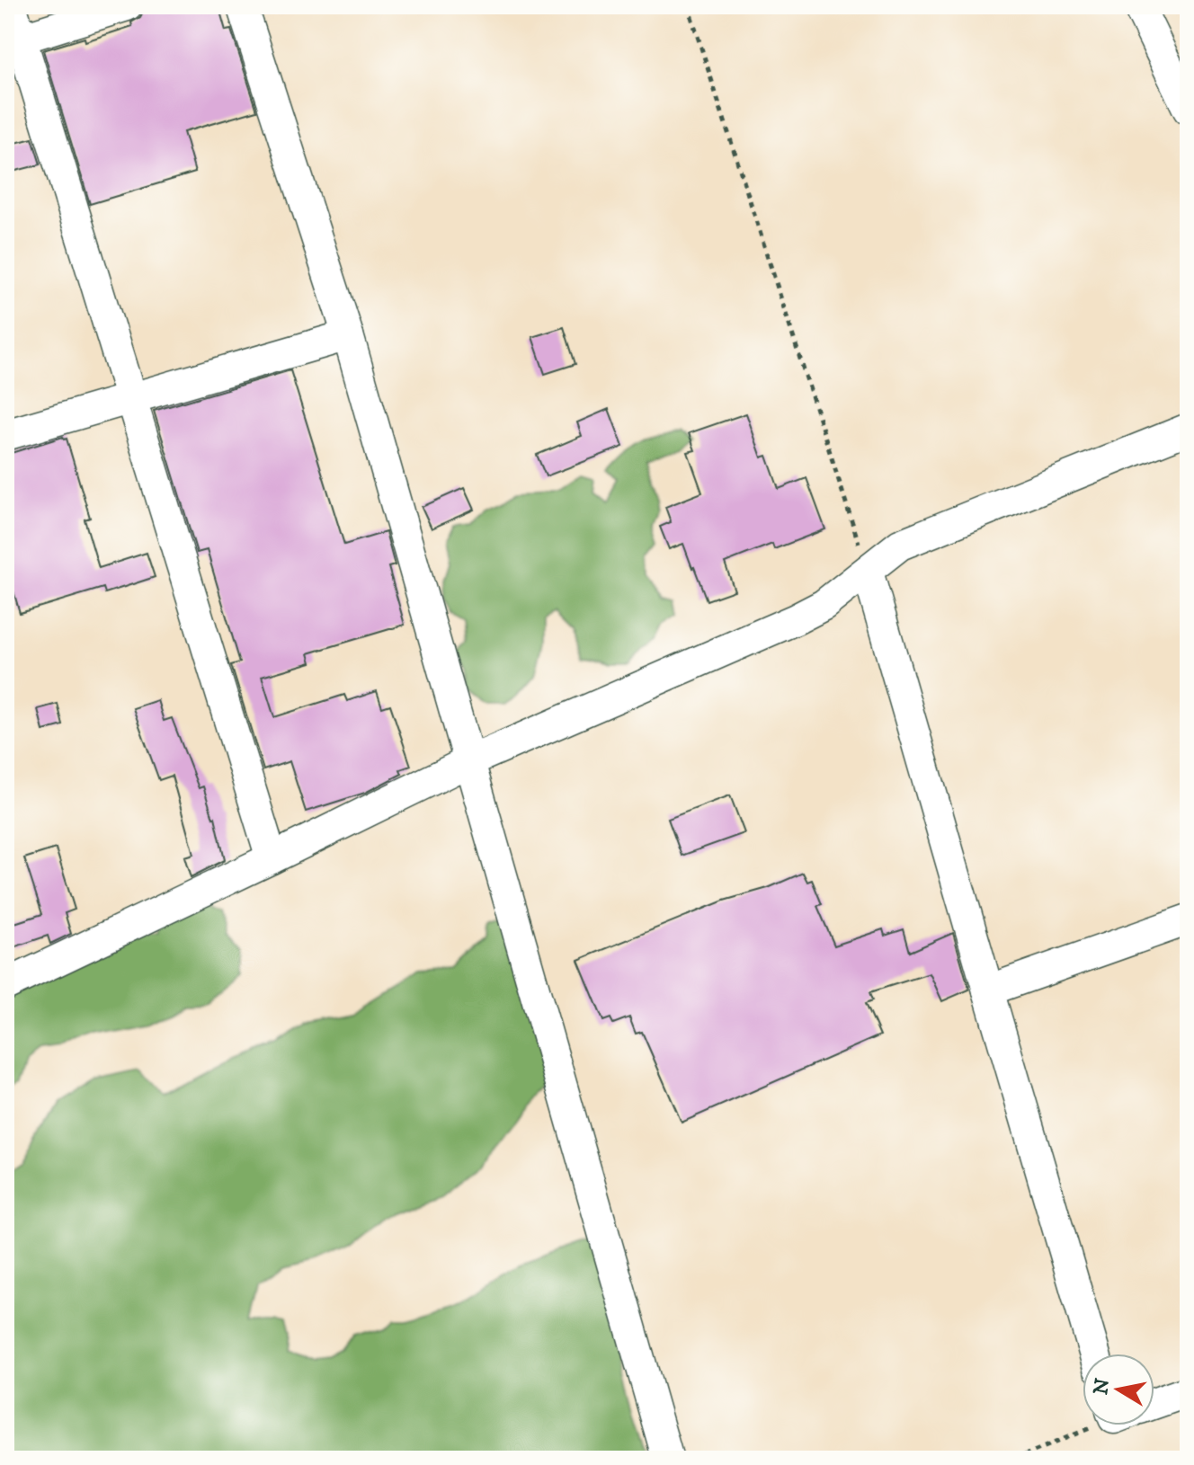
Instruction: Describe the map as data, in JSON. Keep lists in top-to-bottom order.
{
  "north": "left"
}
